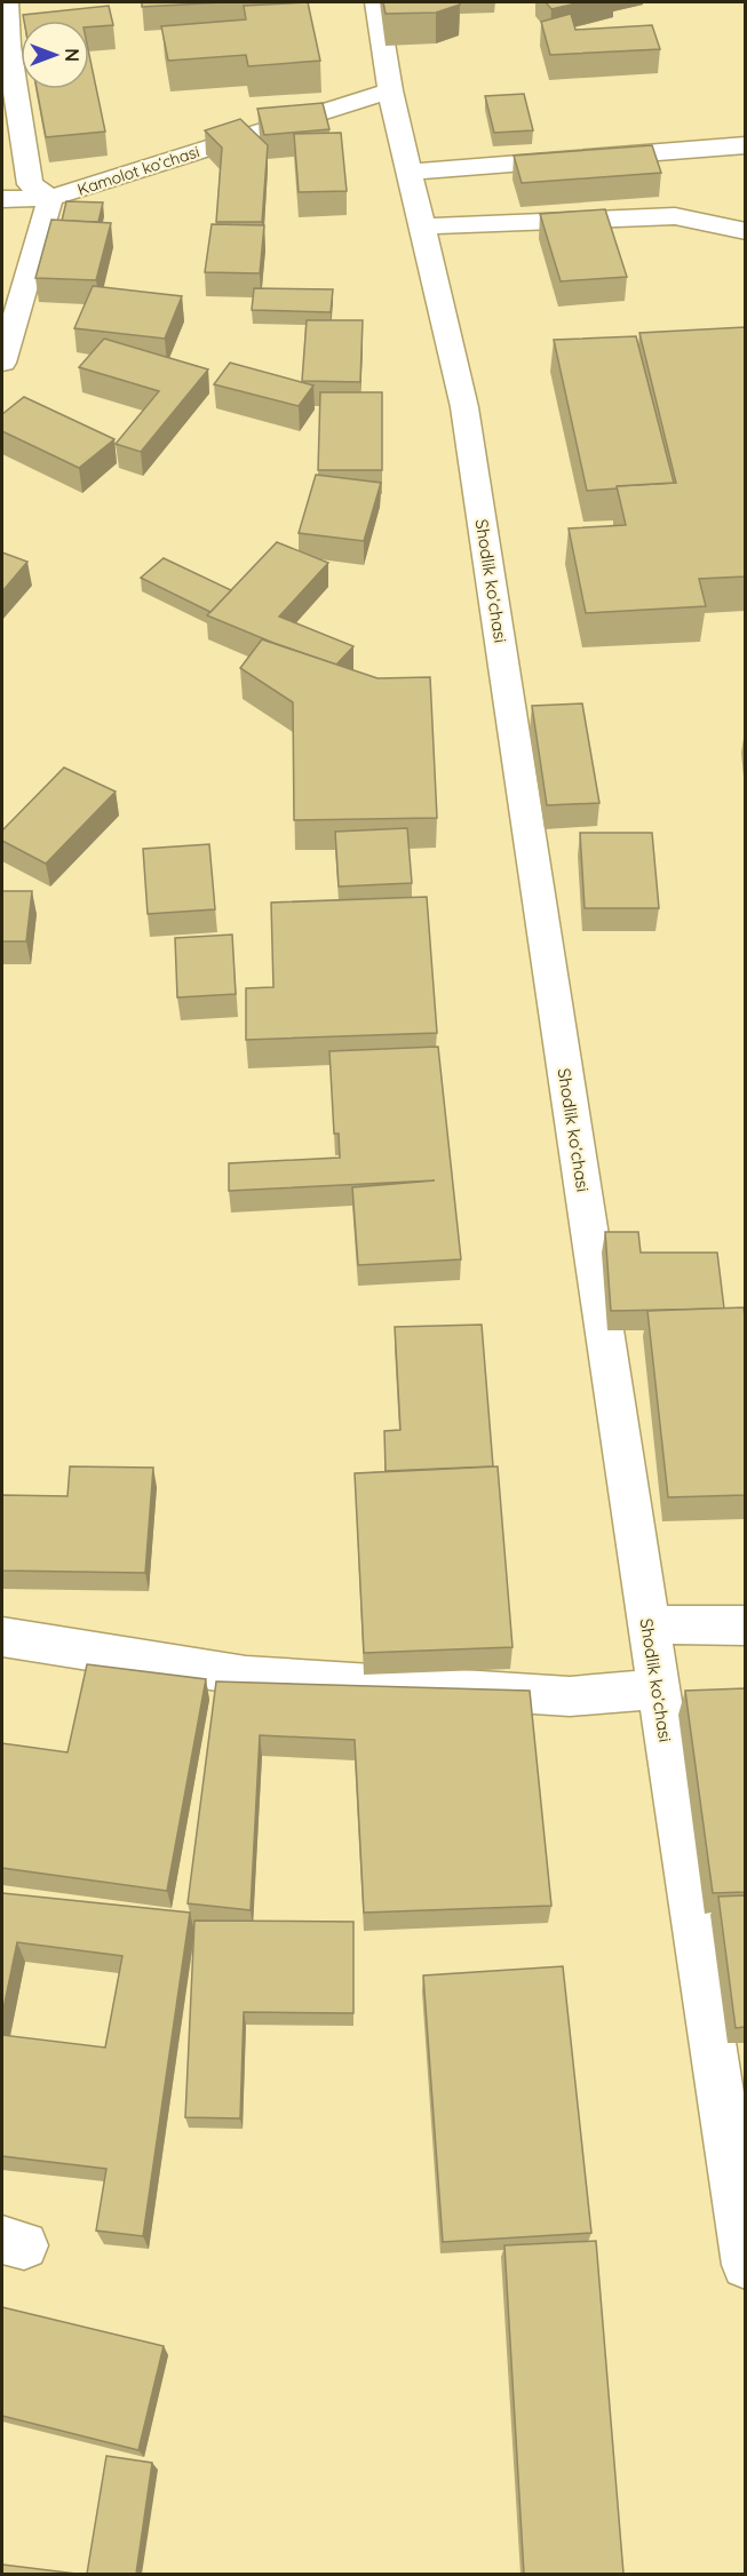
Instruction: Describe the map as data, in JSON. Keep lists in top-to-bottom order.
{
  "streets": {
    "street": ["Kamolot koʻchasi", "Shodlik koʻchasi"]
  },
  "crossings": [
    ["Kamolot koʻchasi", "Shodlik koʻchasi"]
  ],
  "north": "right"
}
